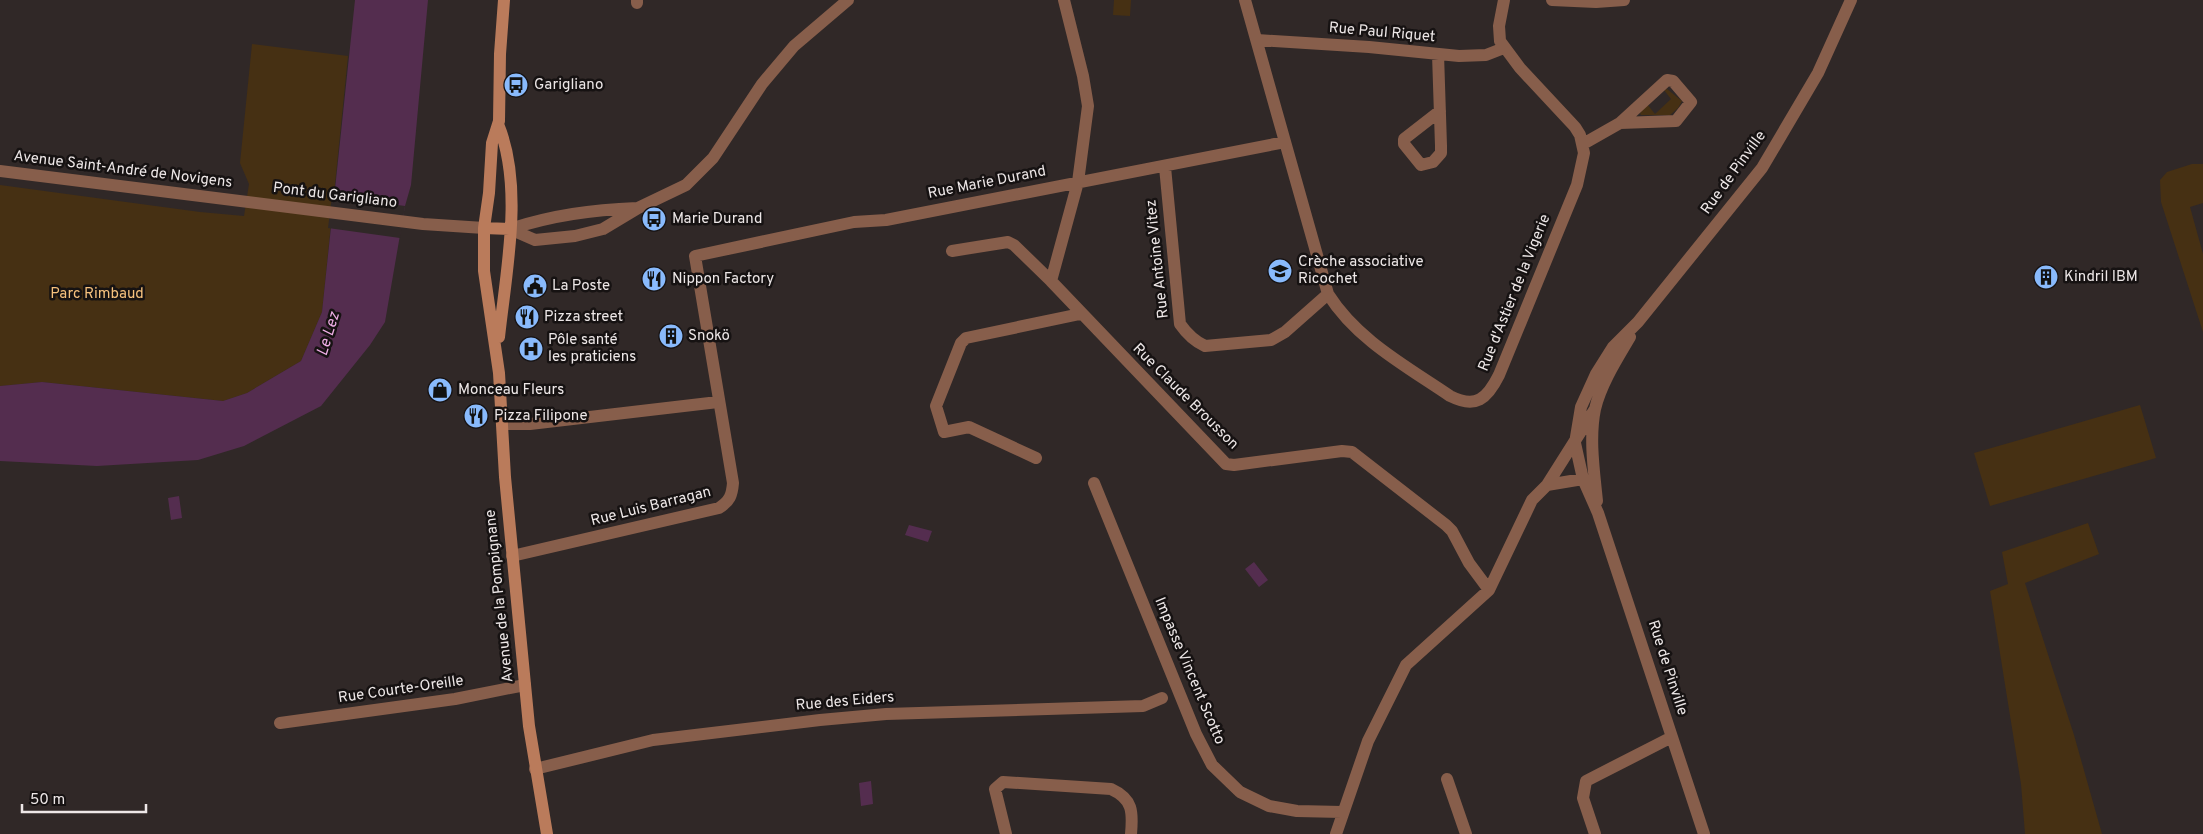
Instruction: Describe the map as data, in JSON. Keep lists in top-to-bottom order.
{
  "streets": {
    "main road": ["Avenue de la Pompignane"],
    "street": [
      "Rue Paul Riquet",
      "Avenue Saint-André de Novigens",
      "Rue de Pinville",
      "Rue Marie Durand",
      "Pont du Garigliano",
      "Rue Antoine Vitez",
      "Rue d'Astier de la Vigerie",
      "Rue Claude Brousson",
      "Rue Luis Barragan",
      "Impasse Vincent Scotto",
      "Rue Courte-Oreille",
      "Rue des Eiders"
    ]
  },
  "crossings": [
    ["Rue Paul Riquet", "Rue d'Astier de la Vigerie"],
    ["Avenue Saint-André de Novigens", "Pont du Garigliano"],
    ["Rue Marie Durand", "Rue Antoine Vitez"],
    ["Rue Marie Durand", "Rue d'Astier de la Vigerie"],
    ["Rue Marie Durand", "Rue Luis Barragan"],
    ["Pont du Garigliano", "Avenue de la Pompignane"],
    ["Rue Antoine Vitez", "Rue d'Astier de la Vigerie"],
    ["Rue Luis Barragan", "Avenue de la Pompignane"],
    ["Avenue de la Pompignane", "Rue Courte-Oreille"],
    ["Avenue de la Pompignane", "Rue des Eiders"]
  ],
  "water": ["Le Lez"],
  "parks": ["Parc Rimbaud"],
  "places": {
    "bus stop": ["Garigliano", "Marie Durand"],
    "school or university": ["Crèche associative Ricochet"],
    "building": ["Kindril IBM", "Snokö"],
    "restaurant": ["Nippon Factory", "Pizza street", "Pizza Filipone"],
    "public building": ["La Poste"],
    "hospital": ["Pôle santé les praticiens"],
    "shop": ["Monceau Fleurs"]
  },
  "scale_bar": "50 m"
}
